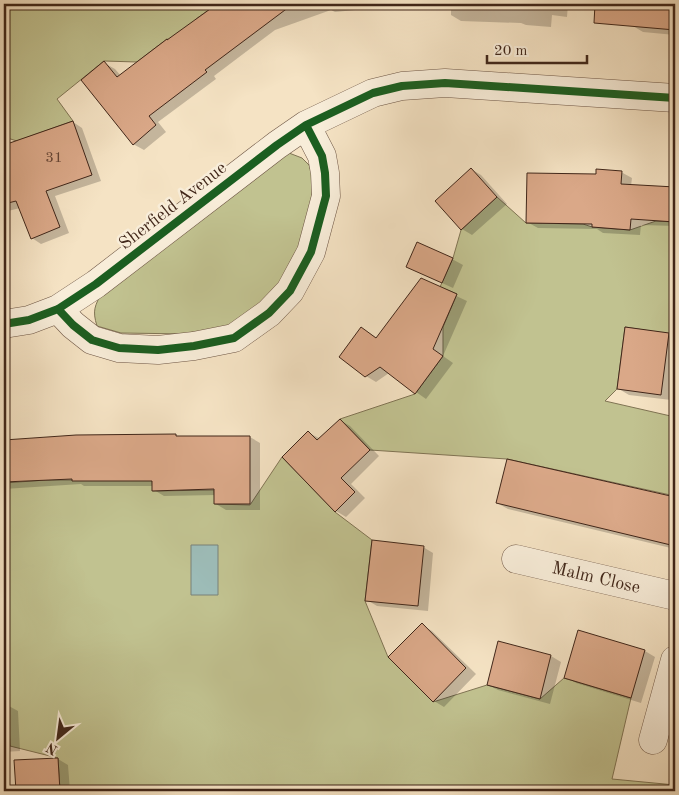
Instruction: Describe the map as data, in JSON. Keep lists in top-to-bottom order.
{
  "streets": {
    "street": ["Sherfield Avenue", "Malm Close"]
  },
  "house_numbers": ["31"],
  "scale_bar": "20 m",
  "north": "bottom left"
}
